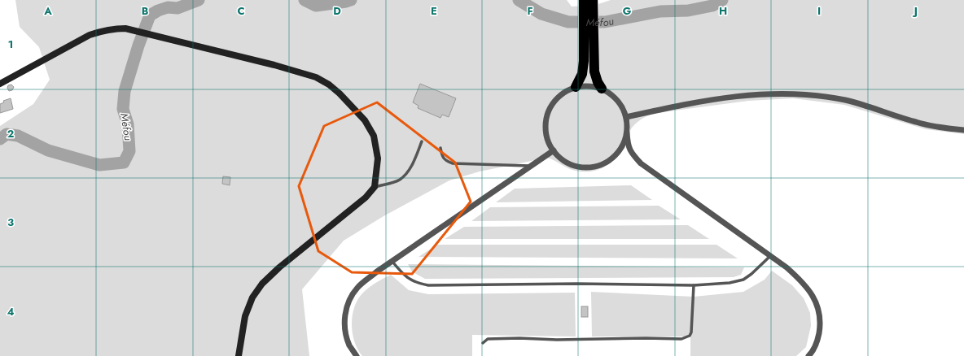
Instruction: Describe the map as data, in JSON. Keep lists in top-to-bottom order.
{
  "water": ["Méfou"],
  "grid": {
    "columns": [
      "A",
      "B",
      "C",
      "D",
      "E",
      "F",
      "G",
      "H",
      "I",
      "J"
    ],
    "rows": [
      "1",
      "2",
      "3",
      "4"
    ]
  }
}
